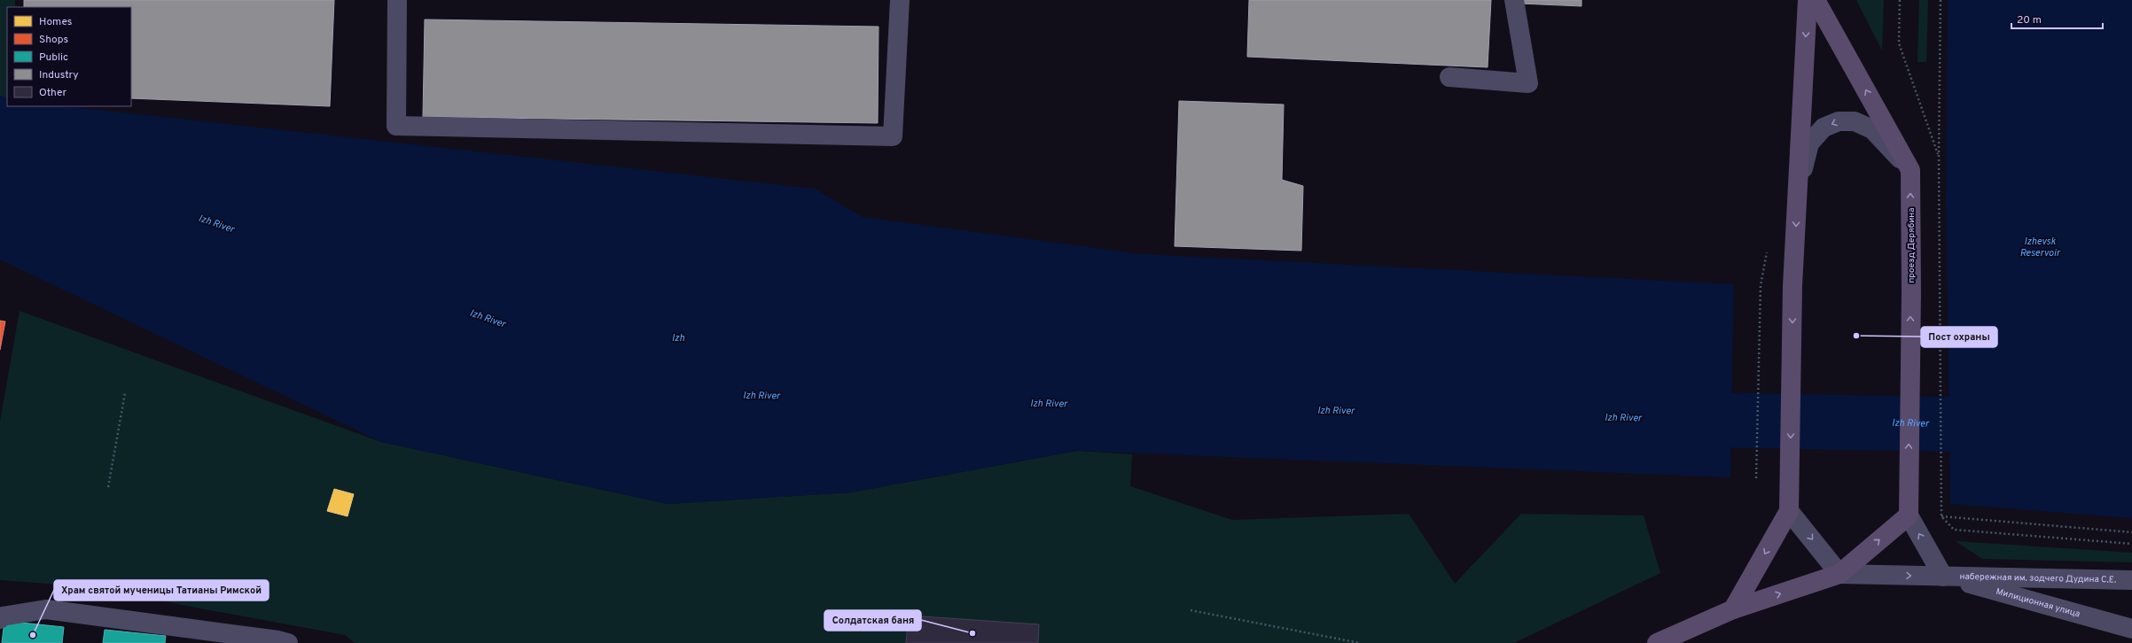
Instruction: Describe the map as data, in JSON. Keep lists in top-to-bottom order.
{
  "streets": {
    "main road": ["проезд Дерябина"],
    "street": ["набережная им. зодчего Дудина С.Е.", "Милиционная улица"]
  },
  "crossings": [
    ["набережная им. зодчего Дудина С.Е.", "Милиционная улица"]
  ],
  "water": ["Izh River", "Izhevsk Reservoir", "Izh"],
  "places": ["Пост охраны", "Солдатская баня", "Храм святой мученицы Татианы Римской"],
  "legend": [
    "Homes",
    "Shops",
    "Public",
    "Industry",
    "Other"
  ],
  "scale_bar": "20 m"
}
